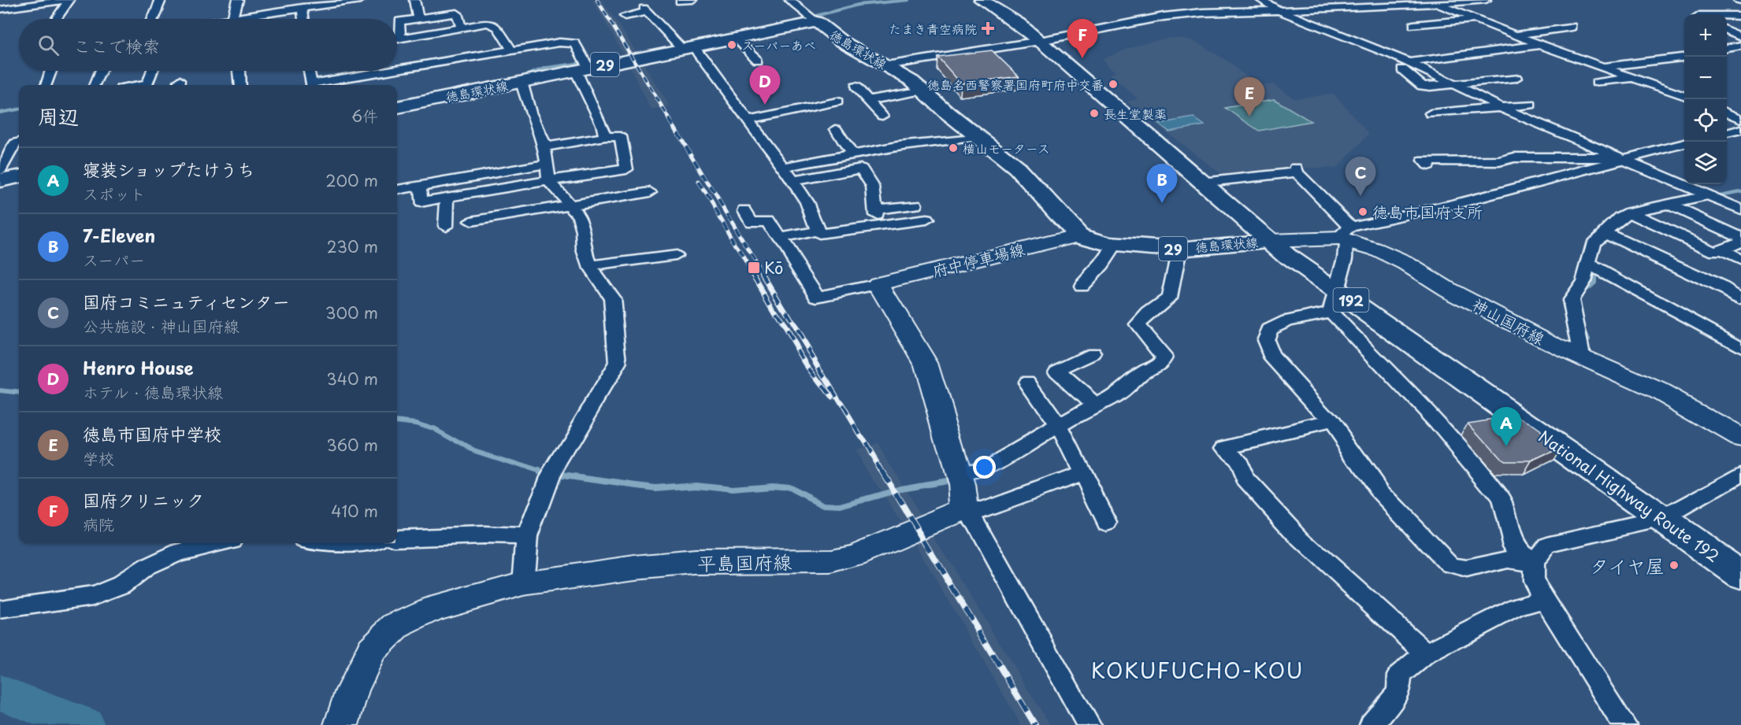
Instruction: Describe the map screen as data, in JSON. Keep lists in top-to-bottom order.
{
  "streets": {
    "main road": [
      "徳島環状線",
      "29",
      "府中停車場線",
      "192",
      "神山国府線",
      "National Highway Route 192",
      "平島国府線"
    ]
  },
  "crossings": [
    ["徳島環状線", "府中停車場線"],
    ["徳島環状線", "神山国府線"],
    ["徳島環状線", "National Highway Route 192"],
    ["神山国府線", "National Highway Route 192"]
  ],
  "districts": ["KOKUFUCHO-KOU"],
  "places": {
    "health": ["たまき青空病院"],
    "other": [
      "スーパーあべ",
      "徳島名西警察署国府町府中交番",
      "長生堂製薬",
      "横山モータース",
      "徳島市国府支所",
      "タイヤ屋"
    ],
    "transit": ["Kō"]
  },
  "page": {
    "map_buttons": ["+", "−"],
    "pins": [
      "F",
      "D",
      "E",
      "C",
      "B",
      "A"
    ],
    "search": "ここで検索",
    "heading": ["周辺", "6件"],
    "list": [
      {
        "mark": "A",
        "name": "寝装ショップたけうち",
        "note": "スポット",
        "value": "200 m"
      },
      {
        "mark": "B",
        "name": "7-Eleven",
        "note": "スーパー",
        "value": "230 m"
      },
      {
        "mark": "C",
        "name": "国府コミニュティセンター",
        "note": "公共施設 · 神山国府線",
        "value": "300 m"
      },
      {
        "mark": "D",
        "name": "Henro House",
        "note": "ホテル · 徳島環状線",
        "value": "340 m"
      },
      {
        "mark": "E",
        "name": "徳島市国府中学校",
        "note": "学校",
        "value": "360 m"
      },
      {
        "mark": "F",
        "name": "国府クリニック",
        "note": "病院",
        "value": "410 m"
      }
    ]
  }
}
